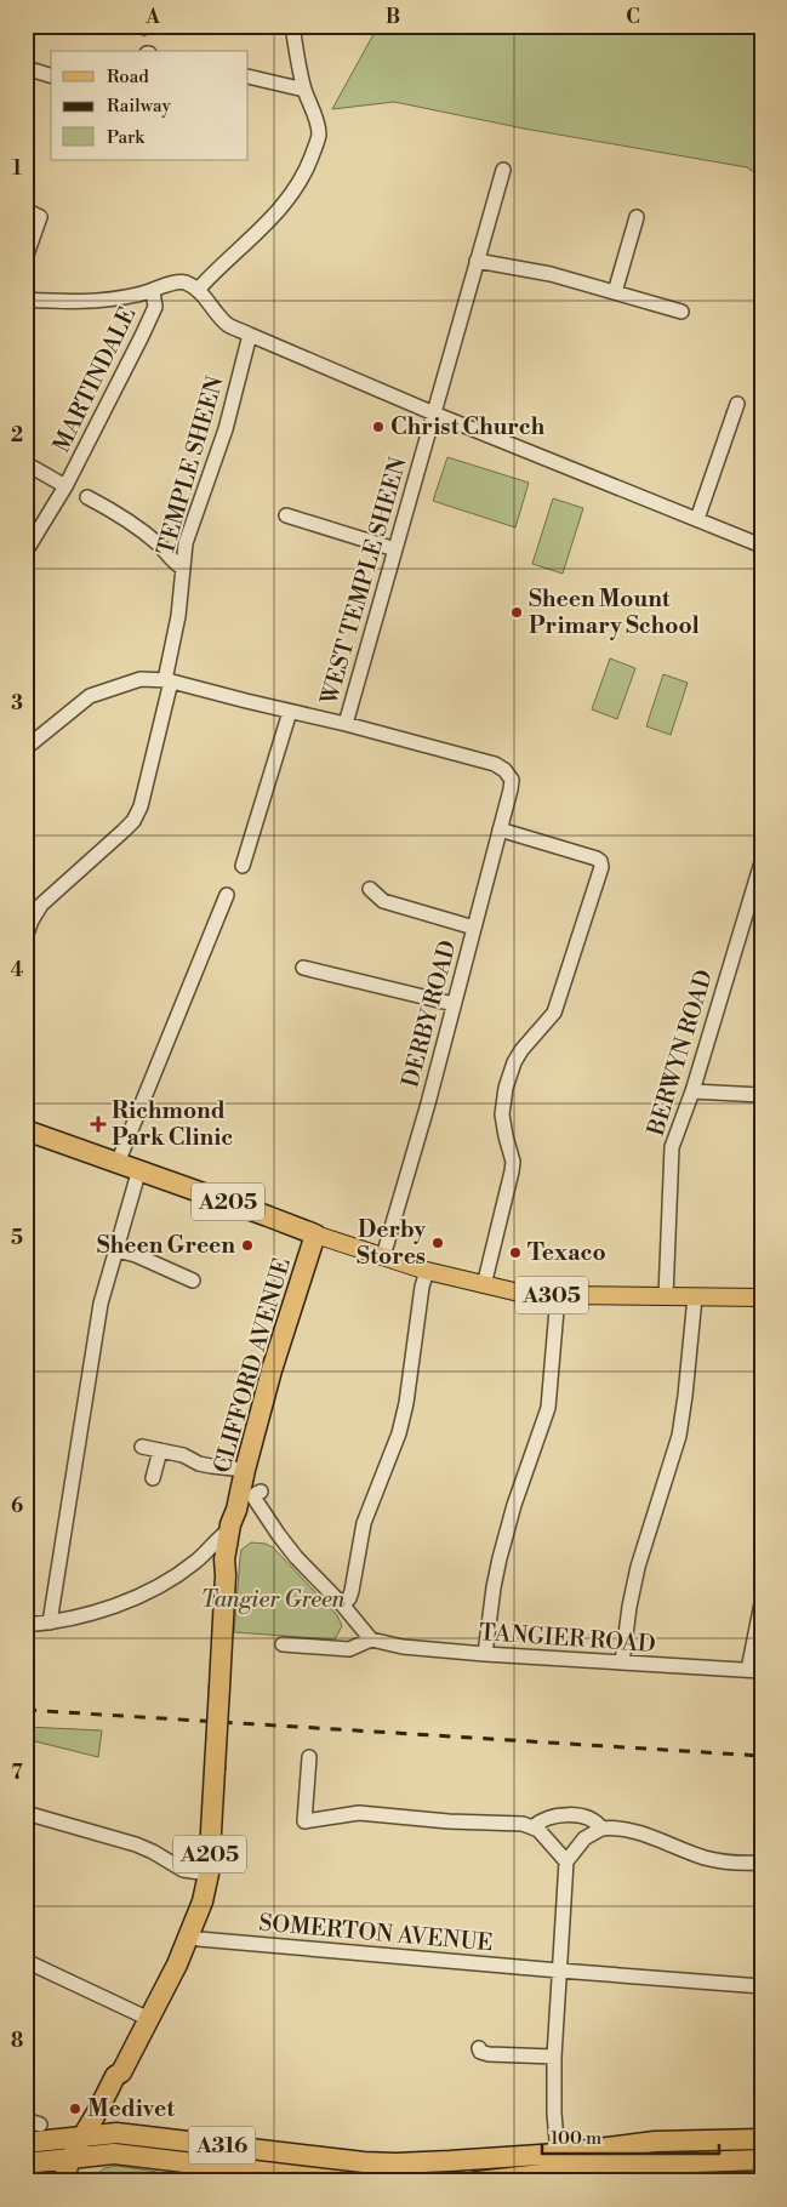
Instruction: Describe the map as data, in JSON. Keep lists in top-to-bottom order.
{
  "streets": {
    "highway": ["A205", "CLIFFORD AVENUE", "A316"],
    "main road": ["A305"],
    "street": [
      "MARTINDALE",
      "TEMPLE SHEEN",
      "WEST TEMPLE SHEEN",
      "DERBY ROAD",
      "BERWYN ROAD",
      "TANGIER ROAD",
      "SOMERTON AVENUE"
    ]
  },
  "crossings": [
    ["WEST TEMPLE SHEEN", "DERBY ROAD"],
    ["DERBY ROAD", "A305"],
    ["BERWYN ROAD", "A305"],
    ["A205", "A305"],
    ["A205", "CLIFFORD AVENUE"],
    ["A305", "CLIFFORD AVENUE"],
    ["CLIFFORD AVENUE", "SOMERTON AVENUE"],
    ["CLIFFORD AVENUE", "A316"]
  ],
  "parks": ["Tangier Green"],
  "places": {
    "other": [
      "Christ Church",
      "Sheen Mount Primary School",
      "Derby Stores",
      "Sheen Green",
      "Texaco",
      "Medivet"
    ],
    "health": ["Richmond Park Clinic"]
  },
  "legend": ["Road", "Railway", "Park"],
  "scale_bar": "100 m",
  "grid": {
    "columns": ["A", "B", "C"],
    "rows": [
      "1",
      "2",
      "3",
      "4",
      "5",
      "6",
      "7",
      "8"
    ]
  }
}
